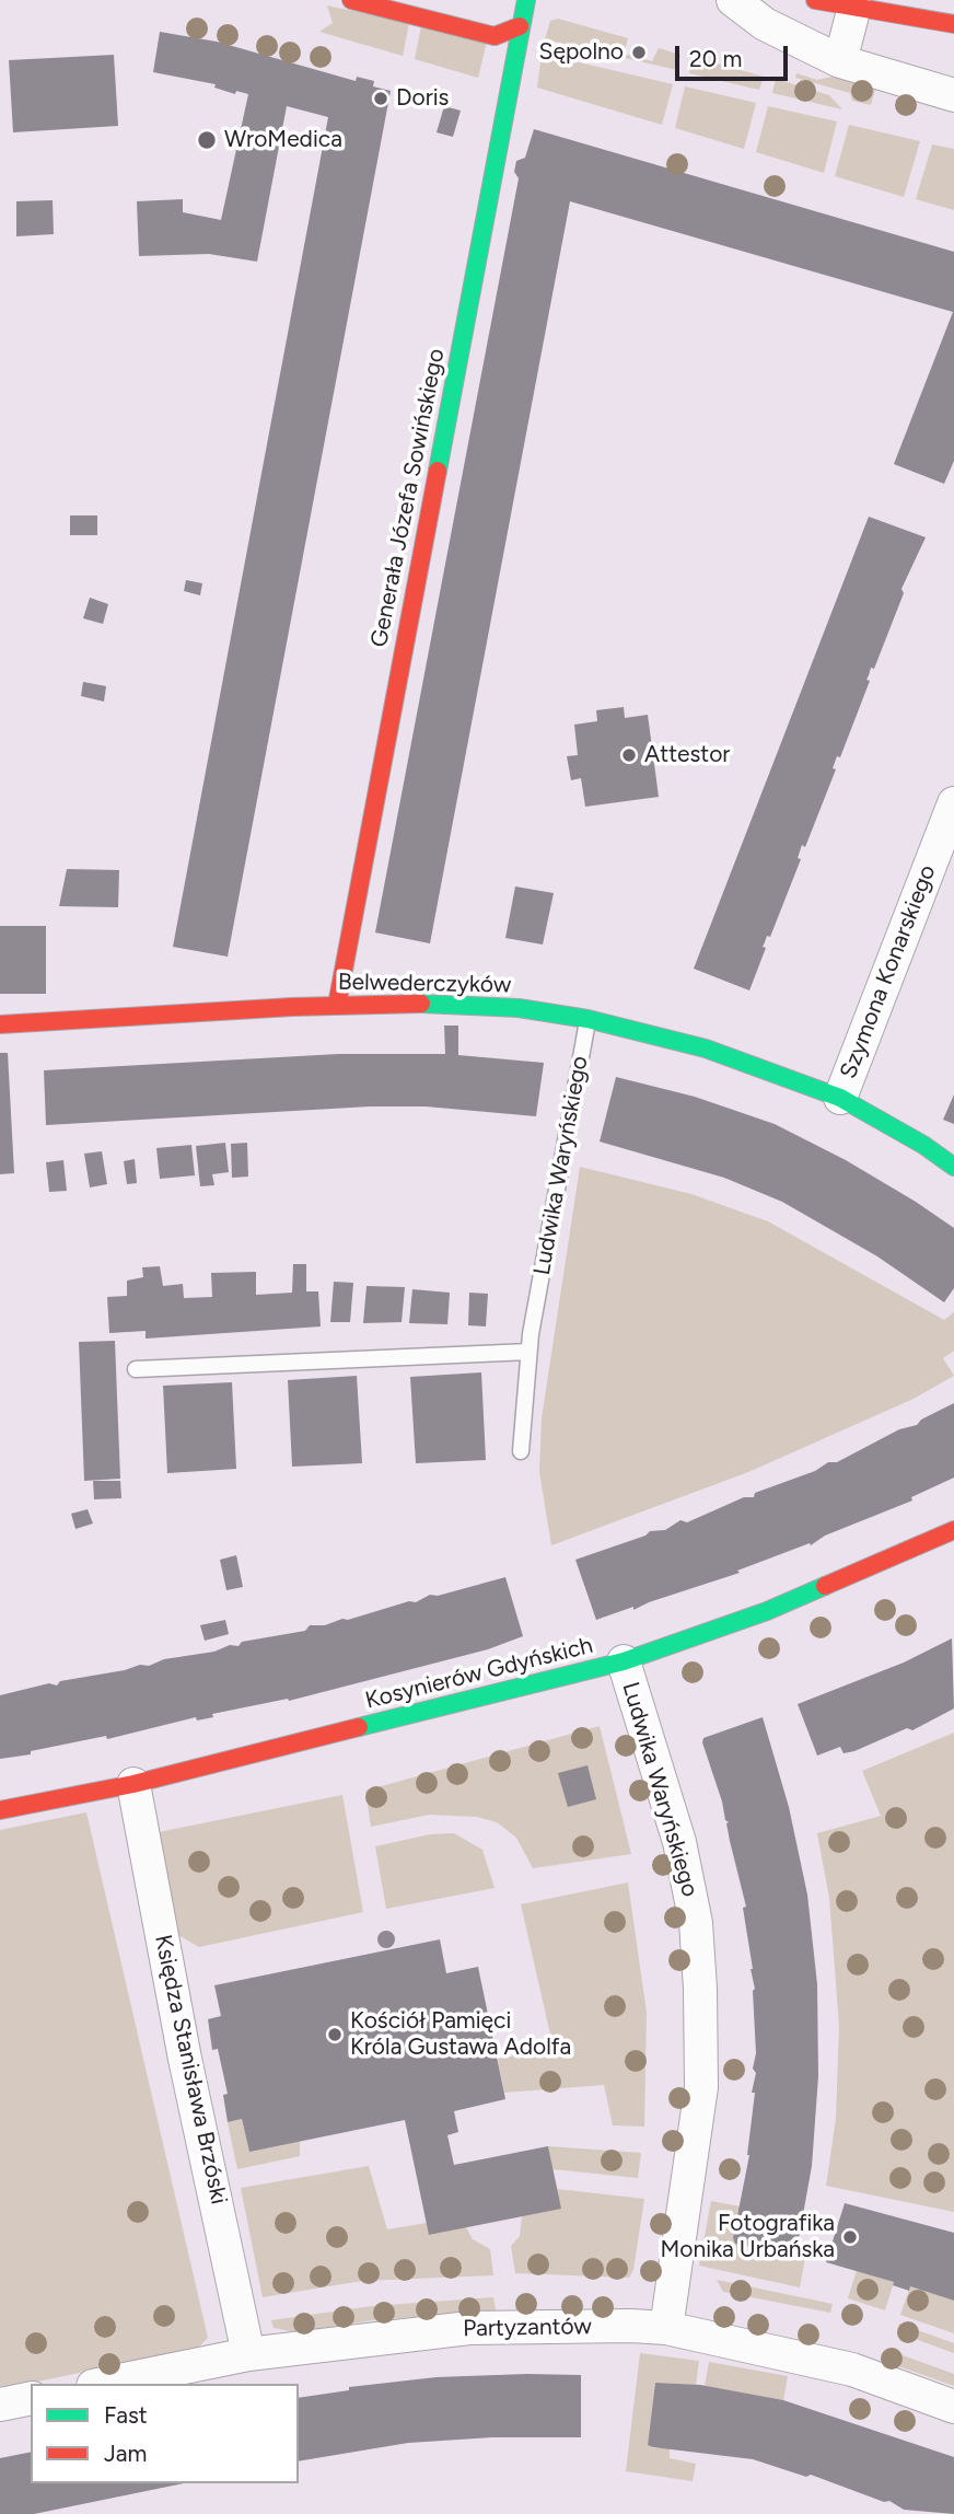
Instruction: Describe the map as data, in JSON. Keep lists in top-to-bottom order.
{
  "streets": {
    "street": [
      "Generała Józefa Sowińskiego",
      "Szymona Konarskiego",
      "Belwederczyków",
      "Ludwika Waryńskiego",
      "Kosynierów Gdyńskich",
      "Księdza Stanisława Brzóski",
      "Partyzantów"
    ]
  },
  "crossings": [
    ["Generała Józefa Sowińskiego", "Belwederczyków"],
    ["Szymona Konarskiego", "Belwederczyków"],
    ["Belwederczyków", "Ludwika Waryńskiego"],
    ["Ludwika Waryńskiego", "Kosynierów Gdyńskich"],
    ["Ludwika Waryńskiego", "Partyzantów"],
    ["Kosynierów Gdyńskich", "Księdza Stanisława Brzóski"],
    ["Księdza Stanisława Brzóski", "Partyzantów"]
  ],
  "places": [
    "Sępolno",
    "Doris",
    "WroMedica",
    "Attestor",
    "Kościół Pamięci Króla Gustawa Adolfa",
    "Fotografika Monika Urbańska"
  ],
  "legend": ["Fast", "Jam"],
  "scale_bar": "20 m"
}
